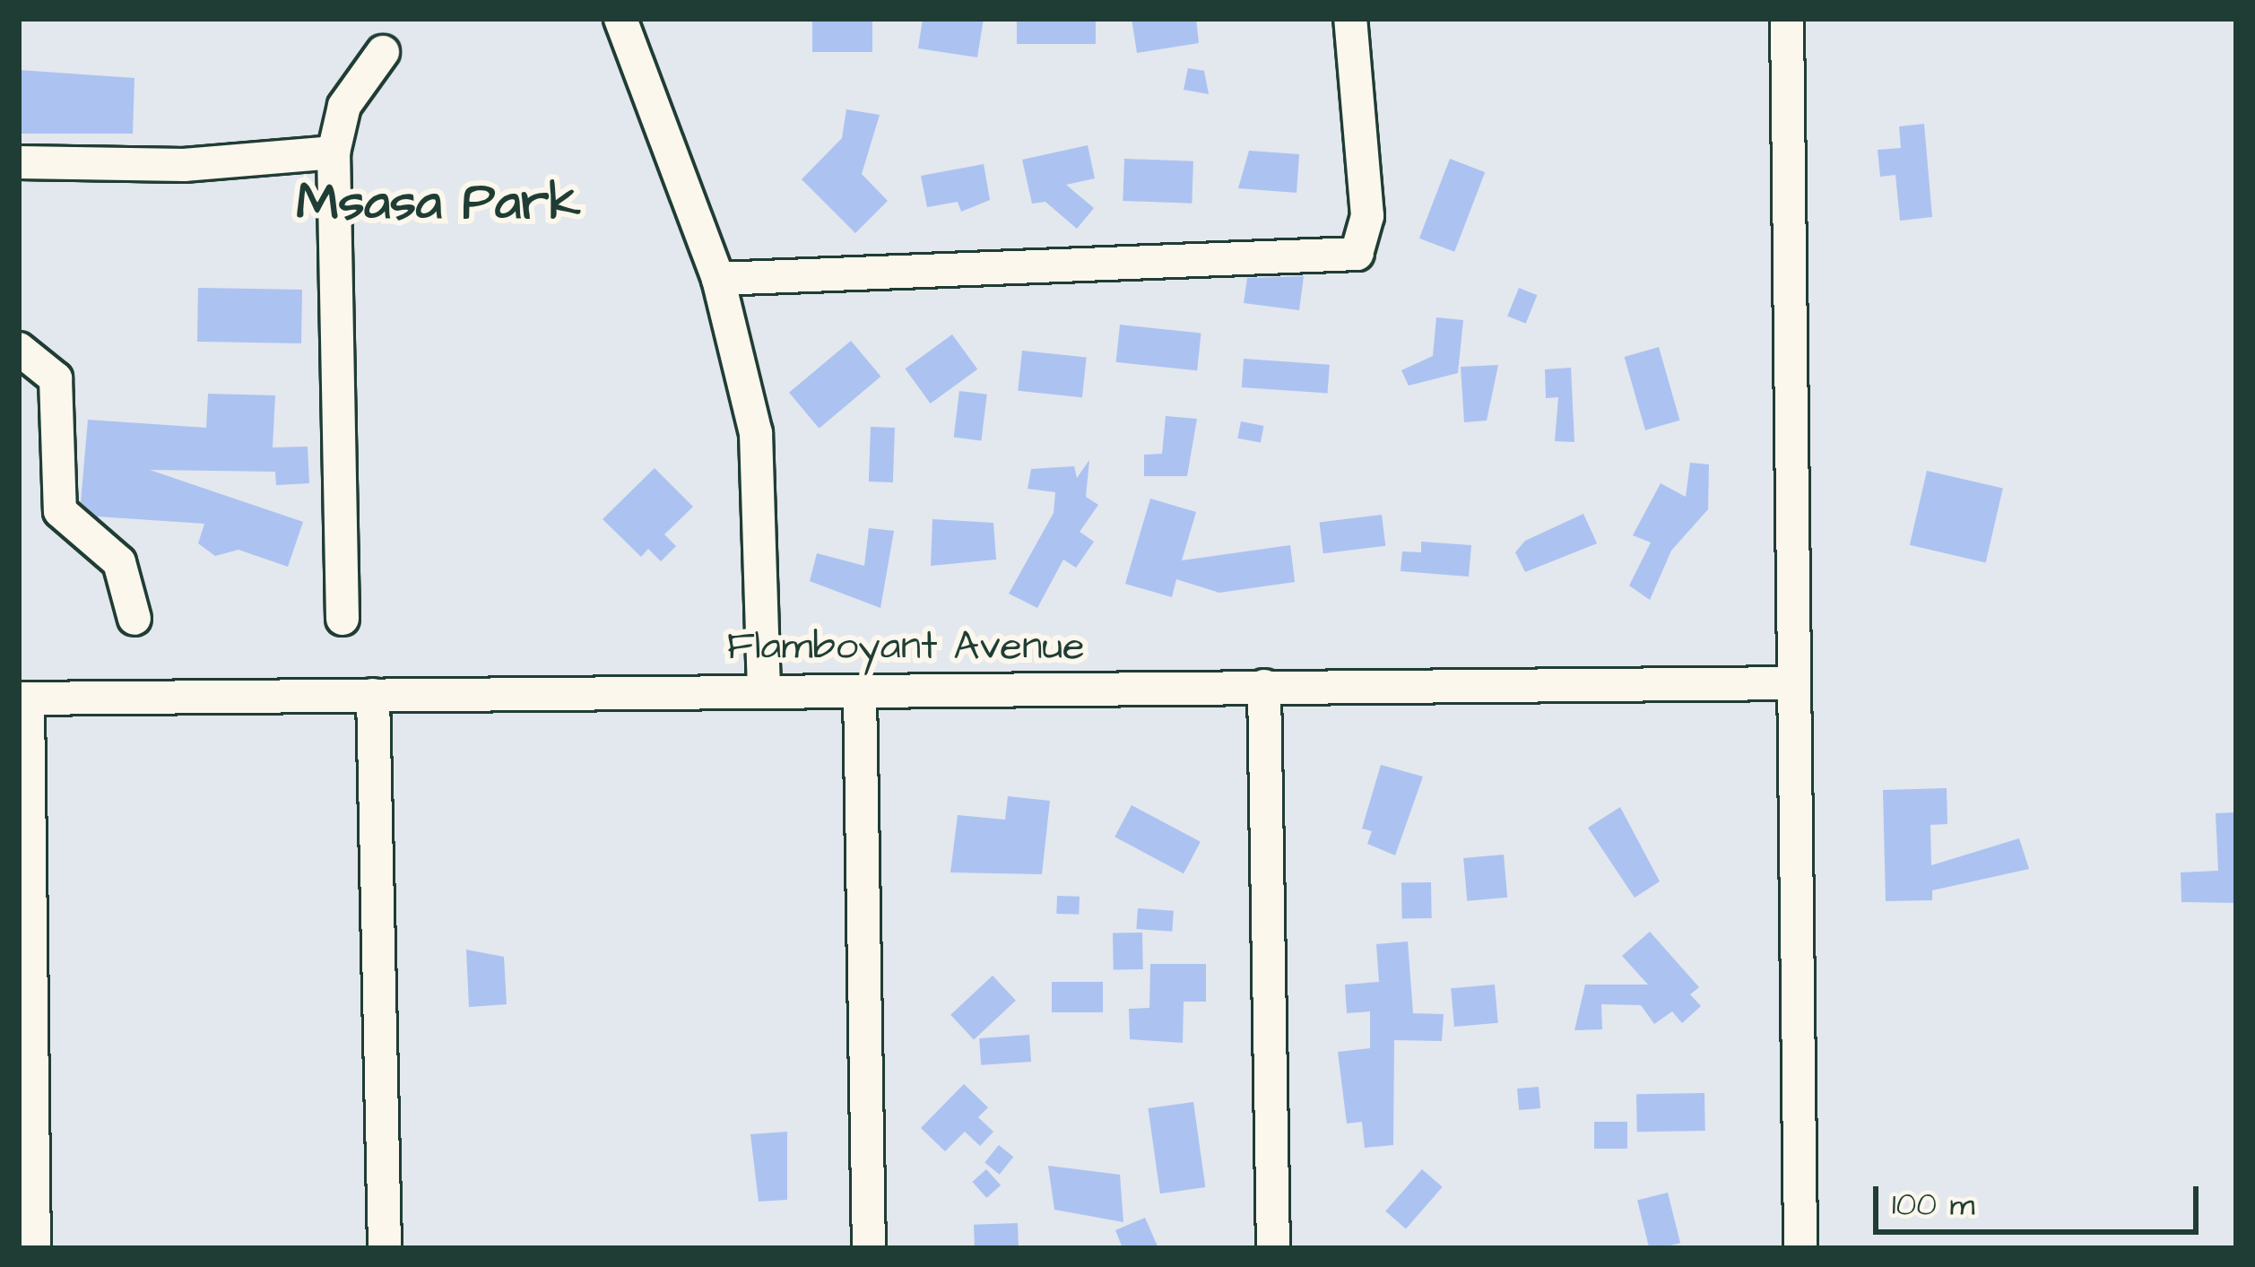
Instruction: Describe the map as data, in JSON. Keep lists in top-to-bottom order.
{
  "streets": {
    "street": ["Flamboyant Avenue"]
  },
  "districts": ["Msasa Park"],
  "scale_bar": "100 m"
}
